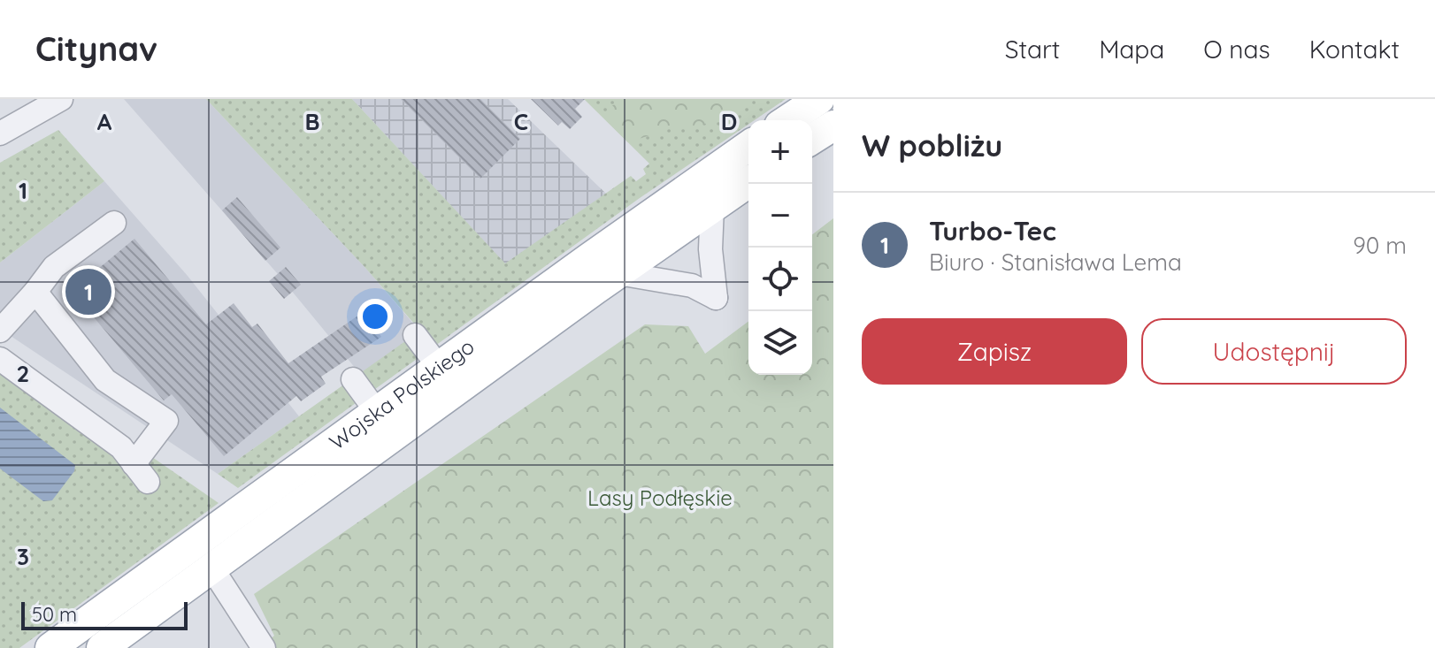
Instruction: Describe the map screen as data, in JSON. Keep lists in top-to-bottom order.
{
  "streets": {
    "main road": ["Wojska Polskiego"]
  },
  "parks": ["Lasy Podłęskie"],
  "scale_bar": "50 m",
  "page": {
    "header": "Citynav",
    "nav": [
      "Start",
      "Mapa",
      "O nas",
      "Kontakt"
    ],
    "heading": "W pobliżu",
    "map_buttons": ["+", "−"],
    "list": [
      {
        "mark": "1",
        "name": "Turbo-Tec",
        "note": "Biuro · Stanisława Lema",
        "value": "90 m"
      }
    ],
    "pins": "1",
    "buttons": ["Zapisz", "Udostępnij"],
    "scale": "50 m"
  },
  "grid": {
    "columns": [
      "A",
      "B",
      "C",
      "D"
    ],
    "rows": ["1", "2", "3"]
  }
}
